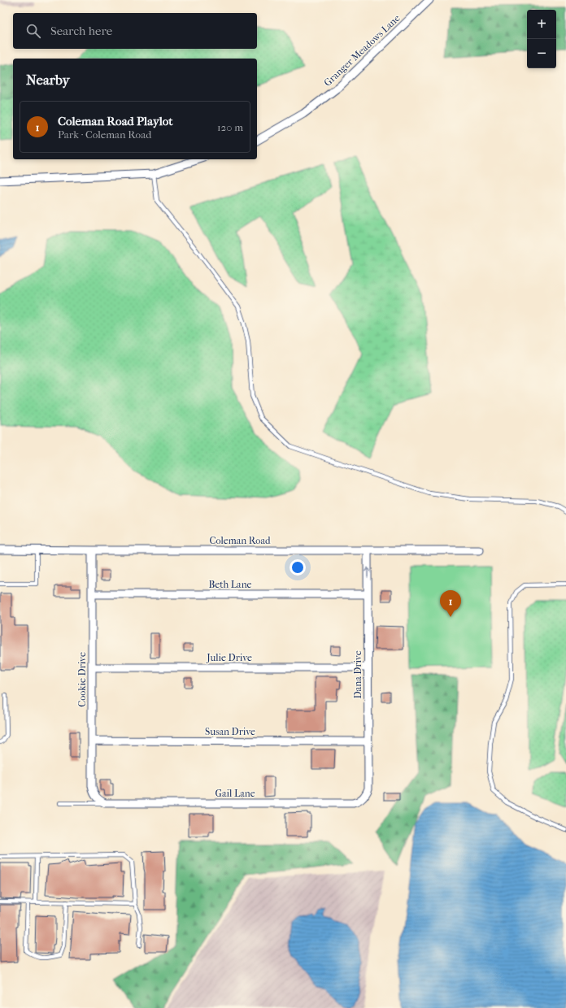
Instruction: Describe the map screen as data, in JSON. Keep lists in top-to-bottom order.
{
  "streets": {
    "street": [
      "Granger Meadows Lane",
      "Coleman Road",
      "Beth Lane",
      "Julie Drive",
      "Dana Drive",
      "Cookie Drive",
      "Susan Drive",
      "Gail Lane"
    ]
  },
  "crossings": [
    ["Coleman Road", "Dana Drive"],
    ["Coleman Road", "Cookie Drive"],
    ["Beth Lane", "Dana Drive"],
    ["Beth Lane", "Cookie Drive"],
    ["Julie Drive", "Dana Drive"],
    ["Julie Drive", "Cookie Drive"],
    ["Dana Drive", "Susan Drive"],
    ["Dana Drive", "Gail Lane"],
    ["Cookie Drive", "Susan Drive"],
    ["Cookie Drive", "Gail Lane"]
  ],
  "page": {
    "map_buttons": ["+", "−"],
    "search": "Search here",
    "heading": "Nearby",
    "list": [
      {
        "mark": "1",
        "name": "Coleman Road Playlot",
        "note": "Park · Coleman Road",
        "value": "120 m"
      }
    ],
    "pins": "1"
  }
}
